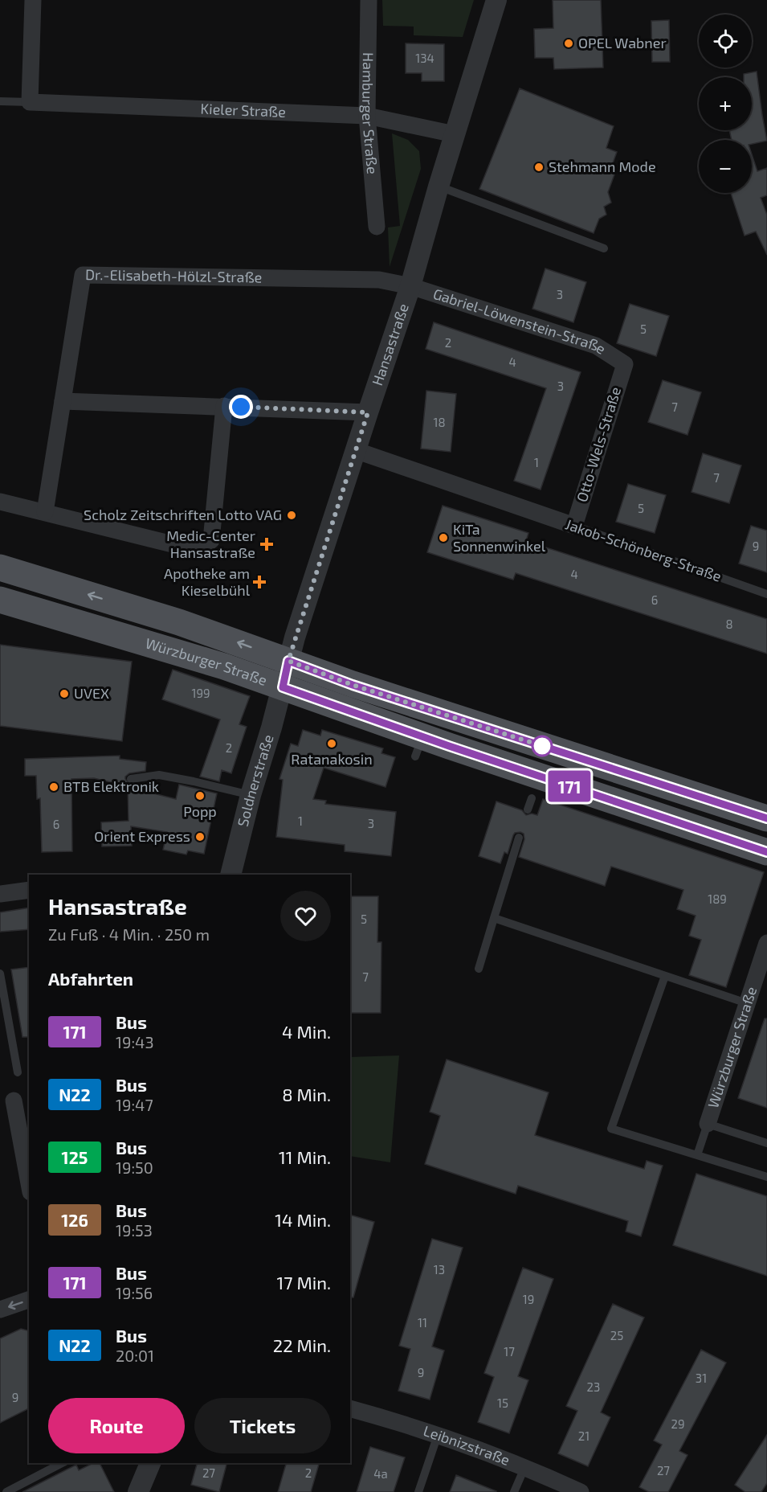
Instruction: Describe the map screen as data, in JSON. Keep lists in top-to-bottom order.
{
  "streets": {
    "main road": ["Würzburger Straße"],
    "street": [
      "Kieler Straße",
      "Hamburger Straße",
      "Dr.-Elisabeth-Hölzl-Straße",
      "Gabriel-Löwenstein-Straße",
      "Hansastraße",
      "Otto-Wels-Straße",
      "Jakob-Schönberg-Straße",
      "Soldnerstraße",
      "Leibnizstraße"
    ]
  },
  "crossings": [
    ["Kieler Straße", "Hamburger Straße"],
    ["Kieler Straße", "Hansastraße"],
    ["Dr.-Elisabeth-Hölzl-Straße", "Gabriel-Löwenstein-Straße"],
    ["Dr.-Elisabeth-Hölzl-Straße", "Hansastraße"],
    ["Gabriel-Löwenstein-Straße", "Hansastraße"],
    ["Gabriel-Löwenstein-Straße", "Otto-Wels-Straße"],
    ["Hansastraße", "Jakob-Schönberg-Straße"],
    ["Hansastraße", "Würzburger Straße"],
    ["Hansastraße", "Soldnerstraße"],
    ["Otto-Wels-Straße", "Jakob-Schönberg-Straße"],
    ["Würzburger Straße", "Soldnerstraße"]
  ],
  "places": {
    "other": [
      "OPEL Wabner",
      "Stehmann Mode",
      "Scholz Zeitschriften Lotto VAG",
      "KiTa Sonnenwinkel",
      "UVEX",
      "Ratanakosin",
      "BTB Elektronik",
      "Popp",
      "Orient Express"
    ],
    "health": ["Medic-Center Hansastraße", "Apotheke am Kieselbühl"]
  },
  "lines": ["bus line 171"],
  "house_numbers": [
    "134",
    "3",
    "5",
    "2",
    "4",
    "3",
    "7",
    "18",
    "1",
    "7",
    "5",
    "9",
    "4",
    "6",
    "8",
    "199",
    "2",
    "1",
    "3",
    "6",
    "189",
    "5",
    "7",
    "13",
    "19",
    "11",
    "25",
    "17",
    "9",
    "31",
    "23",
    "9",
    "15",
    "29",
    "21",
    "27",
    "27",
    "2",
    "4a"
  ],
  "page": {
    "on_map": "171",
    "map_buttons": ["+", "−"],
    "heading": [
      ["Hansastraße", "Zu Fuß · 4 Min. · 250 m"],
      "Abfahrten"
    ],
    "list": [
      {
        "mark": "171",
        "name": "Bus",
        "note": "19:43",
        "value": "4 Min."
      },
      {
        "mark": "N22",
        "name": "Bus",
        "note": "19:47",
        "value": "8 Min."
      },
      {
        "mark": "125",
        "name": "Bus",
        "note": "19:50",
        "value": "11 Min."
      },
      {
        "mark": "126",
        "name": "Bus",
        "note": "19:53",
        "value": "14 Min."
      },
      {
        "mark": "171",
        "name": "Bus",
        "note": "19:56",
        "value": "17 Min."
      },
      {
        "mark": "N22",
        "name": "Bus",
        "note": "20:01",
        "value": "22 Min."
      }
    ],
    "buttons": ["Route", "Tickets"]
  }
}
